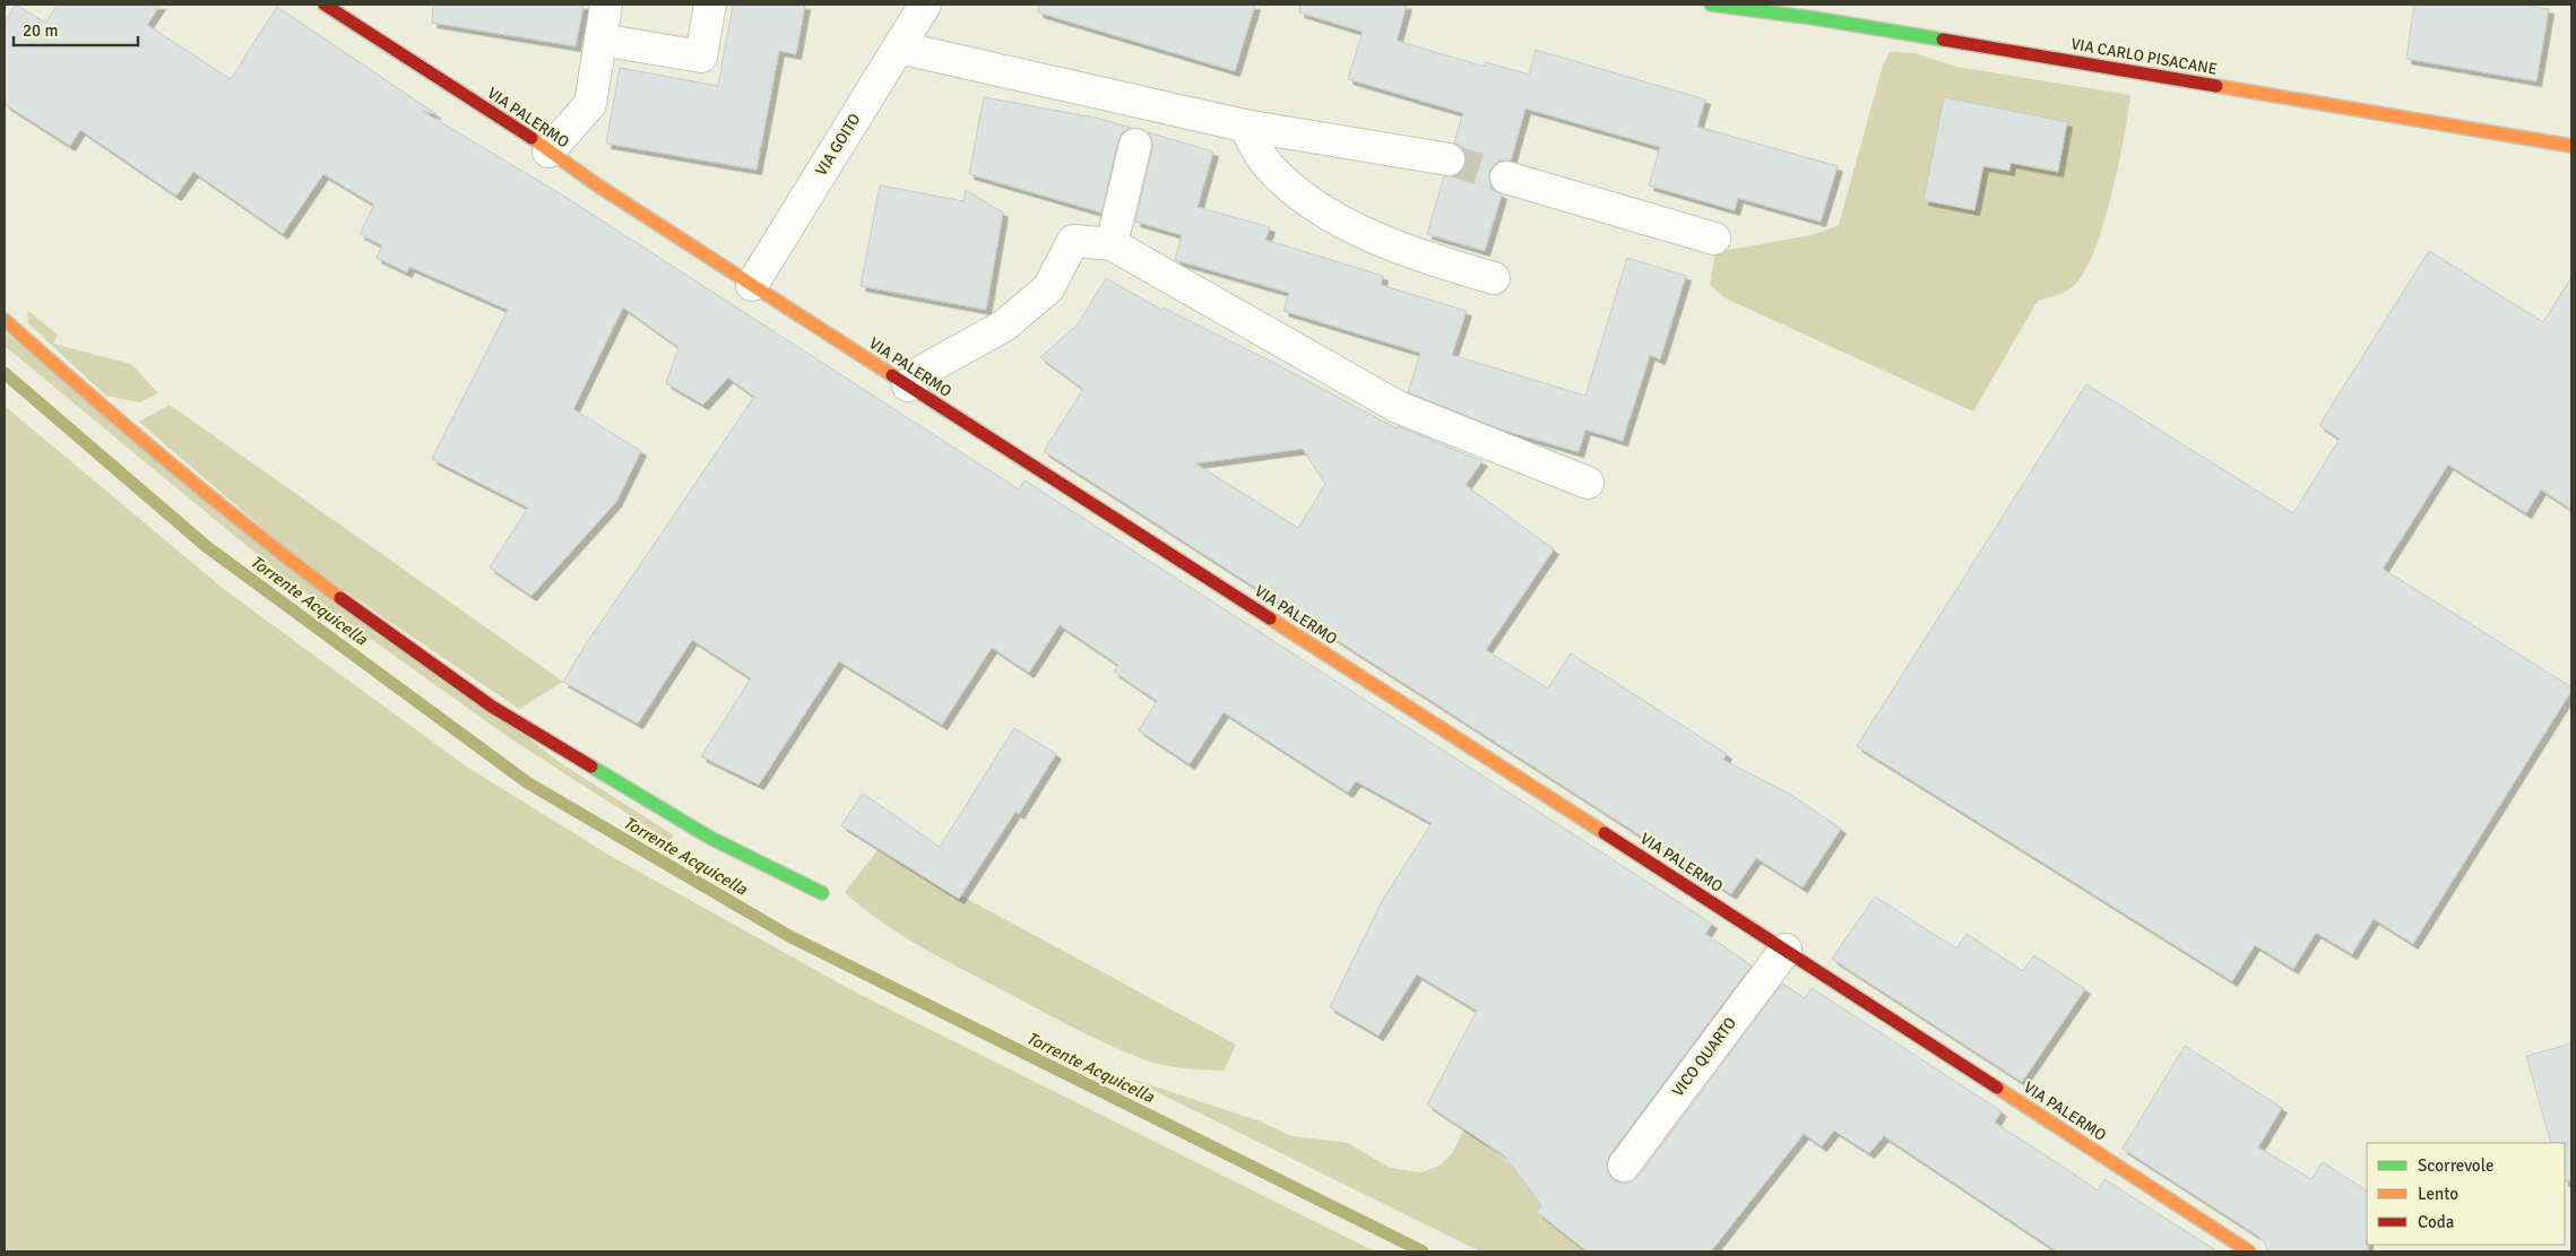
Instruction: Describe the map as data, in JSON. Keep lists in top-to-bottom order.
{
  "streets": {
    "main road": ["VIA CARLO PISACANE", "VIA PALERMO"],
    "street": ["VIA GOITO", "VICO QUARTO"]
  },
  "crossings": [
    ["VIA PALERMO", "VIA GOITO"],
    ["VIA PALERMO", "VICO QUARTO"]
  ],
  "water": ["Torrente Acquicella"],
  "legend": ["Scorrevole", "Lento", "Coda"],
  "scale_bar": "20 m"
}
